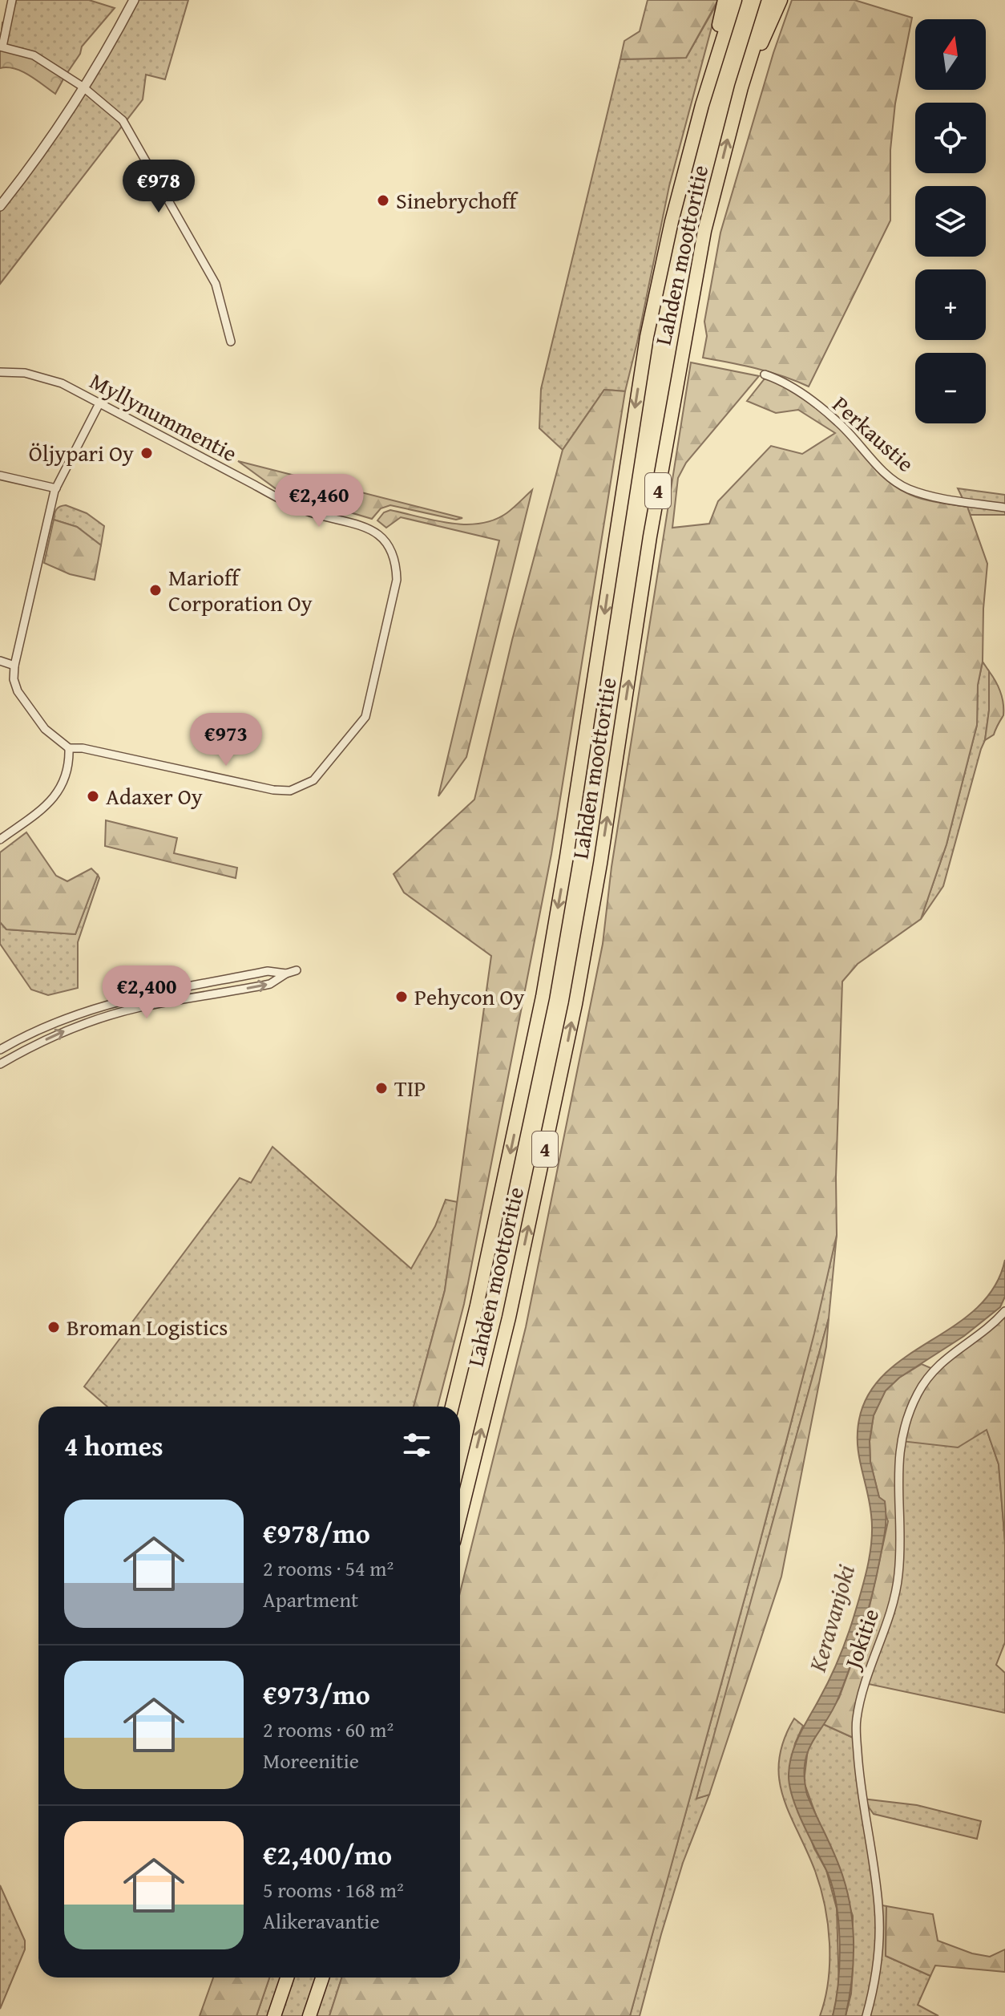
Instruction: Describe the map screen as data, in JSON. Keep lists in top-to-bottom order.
{
  "streets": {
    "highway": ["Lahden moottoritie", "4"],
    "street": ["Myllynummentie", "Perkaustie", "Jokitie"]
  },
  "water": ["Keravanjoki"],
  "places": [
    "Sinebrychoff",
    "Öljypari Oy",
    "Marioff Corporation Oy",
    "Adaxer Oy",
    "Pehycon Oy",
    "TIP",
    "Broman Logistics"
  ],
  "north": "top",
  "page": {
    "map_buttons": ["+", "−"],
    "price": [
      "€978",
      "€2,460",
      "€973",
      "€2,400"
    ],
    "heading": "4 homes",
    "list": [
      {
        "name": "€978/mo",
        "note": "2 rooms · 54 m² · Apartment"
      },
      {
        "name": "€973/mo",
        "note": "2 rooms · 60 m² · Moreenitie"
      },
      {
        "name": "€2,400/mo",
        "note": "5 rooms · 168 m² · Alikeravantie"
      }
    ]
  }
}
